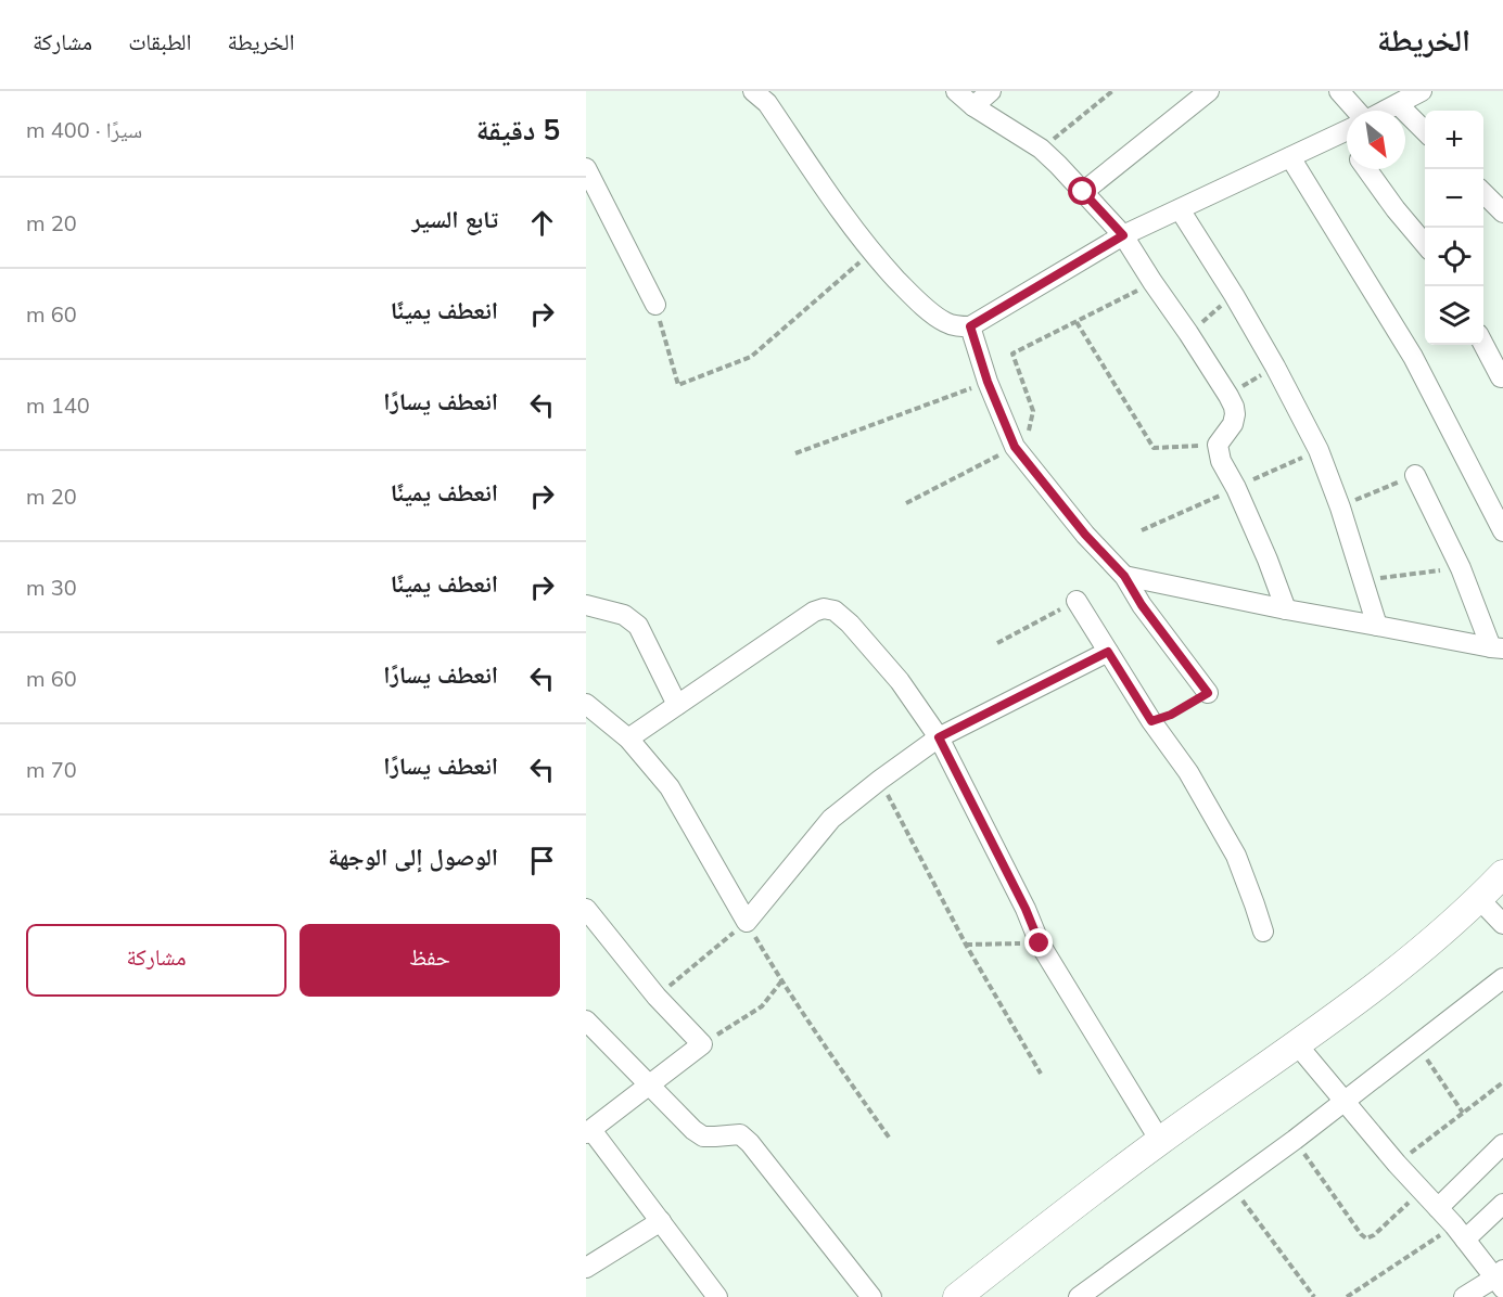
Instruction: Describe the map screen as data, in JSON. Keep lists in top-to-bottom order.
{
  "north": "bottom right",
  "page": {
    "header": "الخريطة",
    "nav": ["الخريطة", "الطبقات", "مشاركة"],
    "heading": ["5 دقيقة", "سيرًا · 400 m"],
    "map_buttons": ["+", "−"],
    "list": [
      ["تابع السير", "20 m"],
      ["انعطف يمينًا", "60 m"],
      ["انعطف يسارًا", "140 m"],
      ["انعطف يمينًا", "20 m"],
      ["انعطف يمينًا", "30 m"],
      ["انعطف يسارًا", "60 m"],
      ["انعطف يسارًا", "70 m"],
      "الوصول إلى الوجهة"
    ],
    "buttons": ["حفظ", "مشاركة"]
  }
}
